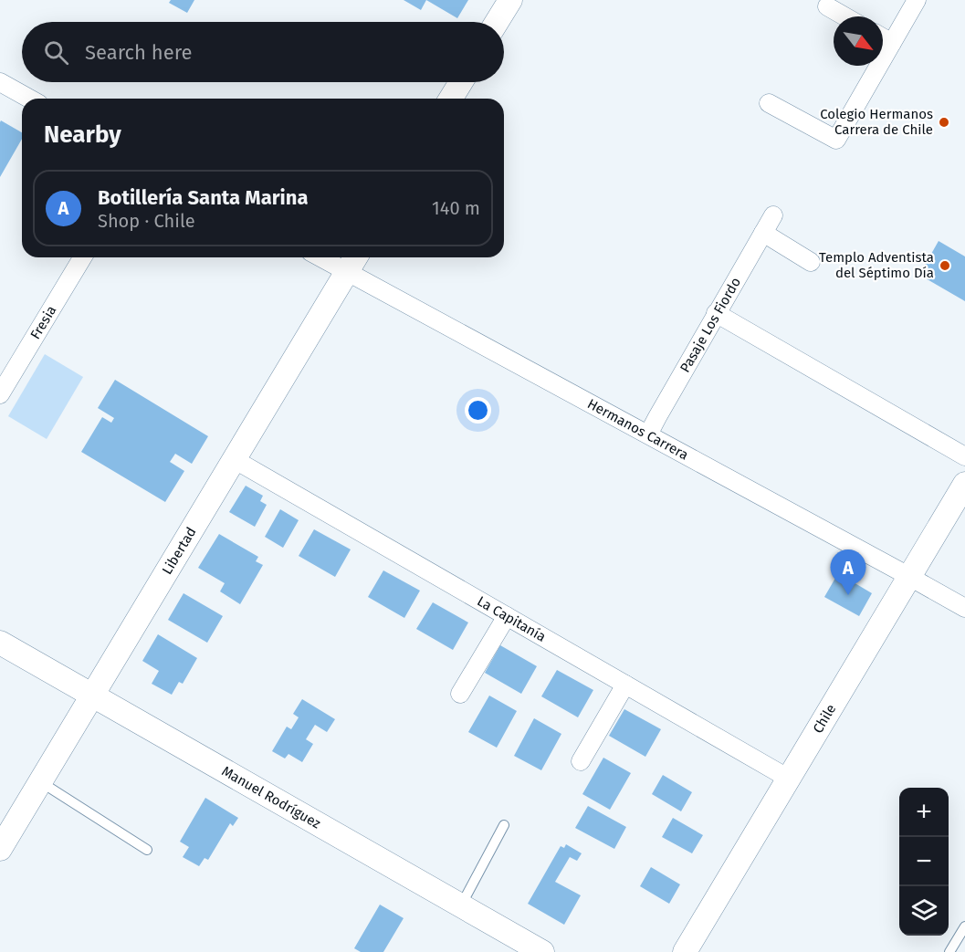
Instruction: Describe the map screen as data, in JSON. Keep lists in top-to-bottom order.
{
  "streets": {
    "street": [
      "Fresia",
      "Pasaje Los Fiordo",
      "Hermanos Carrera",
      "Libertad",
      "La Capitanía",
      "Chile",
      "Manuel Rodríguez"
    ]
  },
  "crossings": [
    ["Pasaje Los Fiordo", "Hermanos Carrera"],
    ["Hermanos Carrera", "Libertad"],
    ["Hermanos Carrera", "Chile"],
    ["Libertad", "La Capitanía"],
    ["Libertad", "Manuel Rodríguez"],
    ["La Capitanía", "Chile"]
  ],
  "places": ["Colegio Hermanos Carrera de Chile", "Templo Adventista del Séptimo Día"],
  "north": "bottom right",
  "page": {
    "search": "Search here",
    "heading": "Nearby",
    "list": [
      {
        "mark": "A",
        "name": "Botillería Santa Marina",
        "note": "Shop · Chile",
        "value": "140 m"
      }
    ],
    "pins": "A",
    "map_buttons": ["+", "−"]
  }
}
